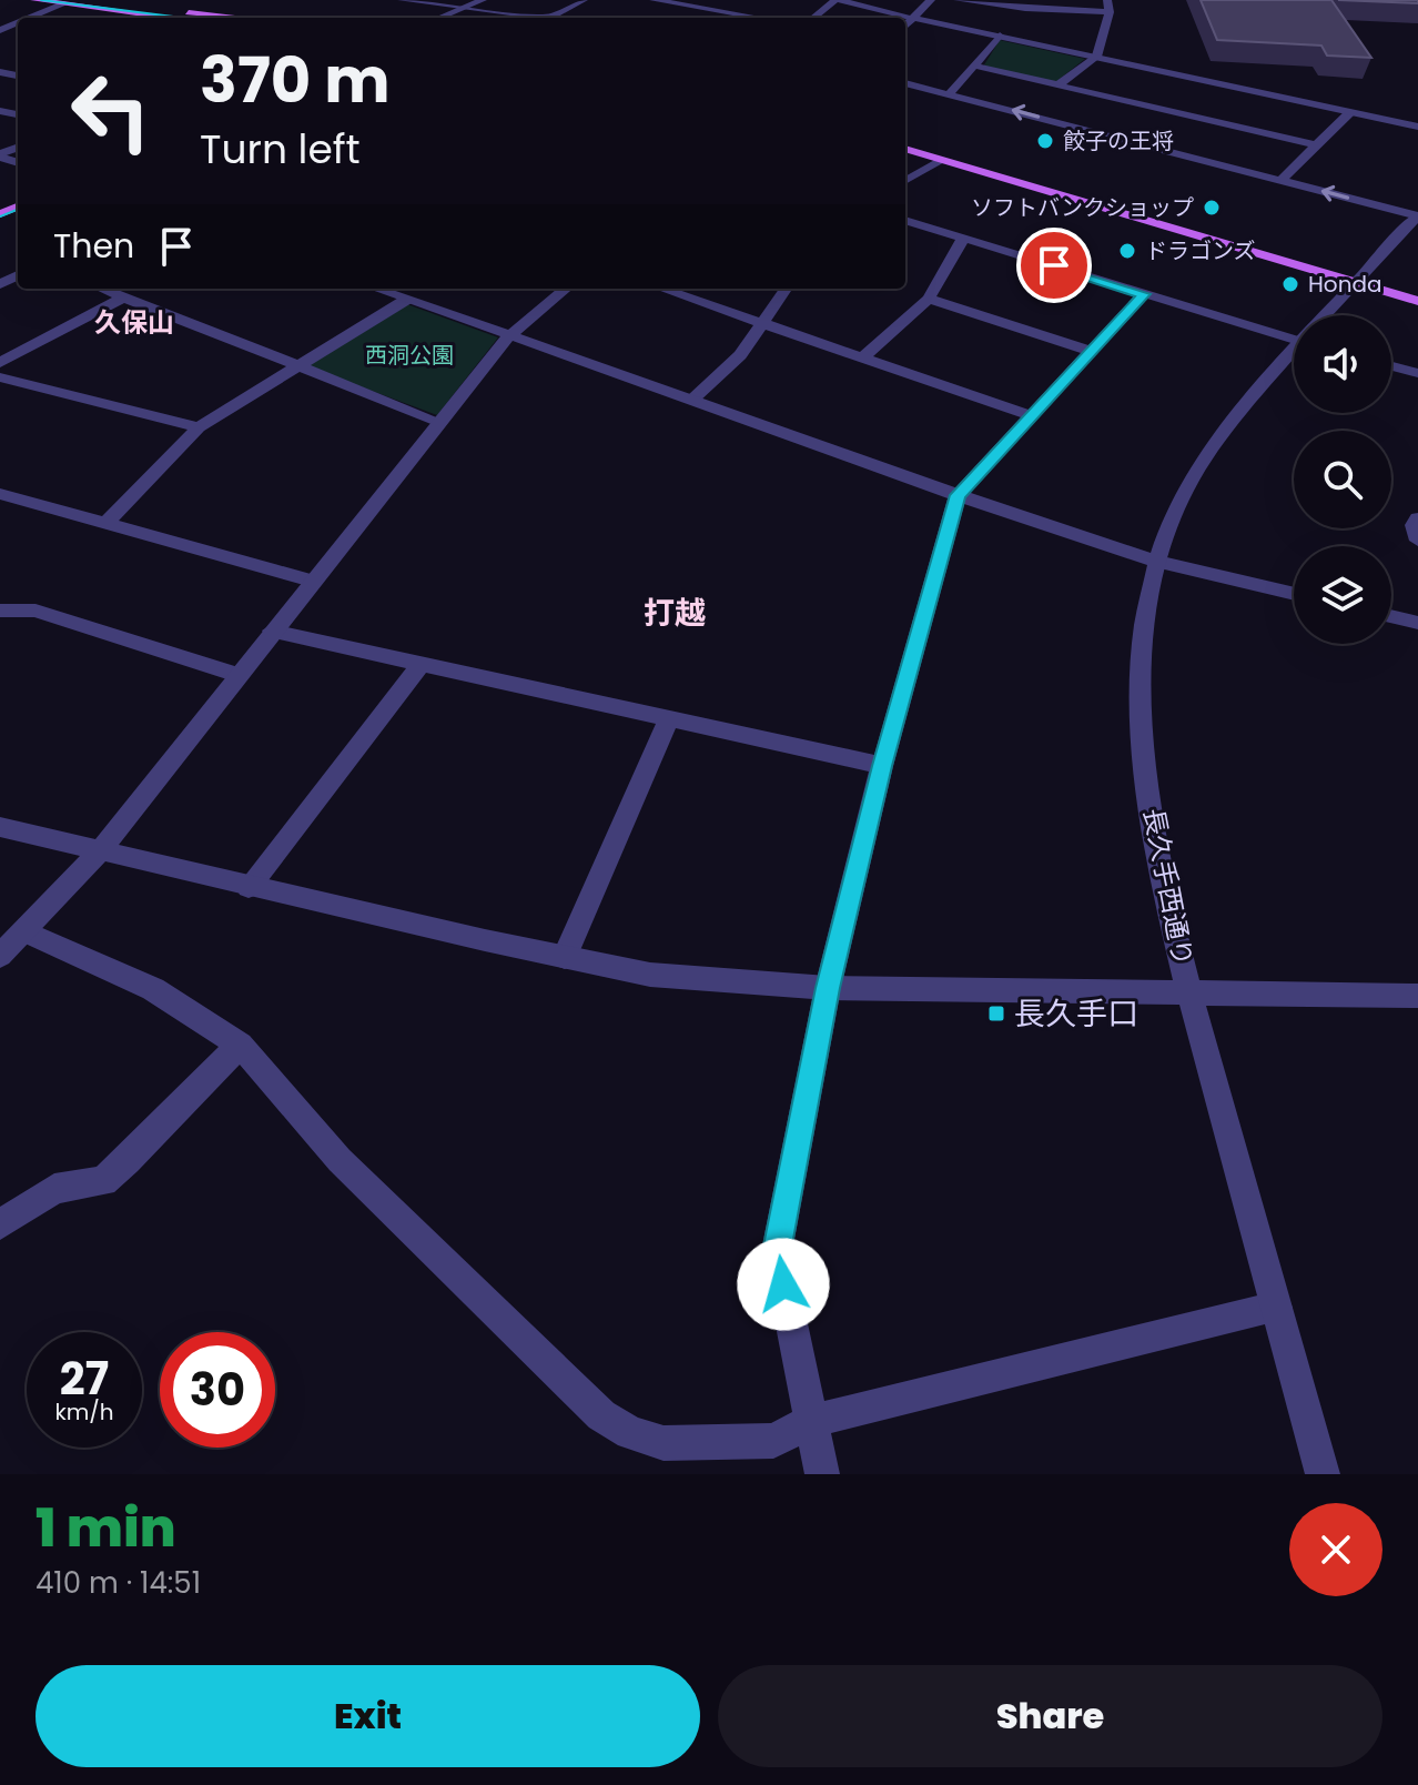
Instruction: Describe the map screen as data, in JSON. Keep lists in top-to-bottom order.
{
  "streets": {
    "street": ["長久手西通り"]
  },
  "districts": ["久保山", "打越"],
  "parks": ["西洞公園"],
  "places": {
    "other": [
      "餃子の王将",
      "ソフトバンクショップ",
      "ドラゴンズ",
      "Honda"
    ],
    "transit": ["長久手口"]
  },
  "page": {
    "turn": ["370 m", "Turn left"],
    "then": "Then",
    "speed": "27 km/h",
    "limit": "30",
    "heading": ["1 min", "410 m · 14:51"],
    "buttons": ["Exit", "Share"]
  }
}
